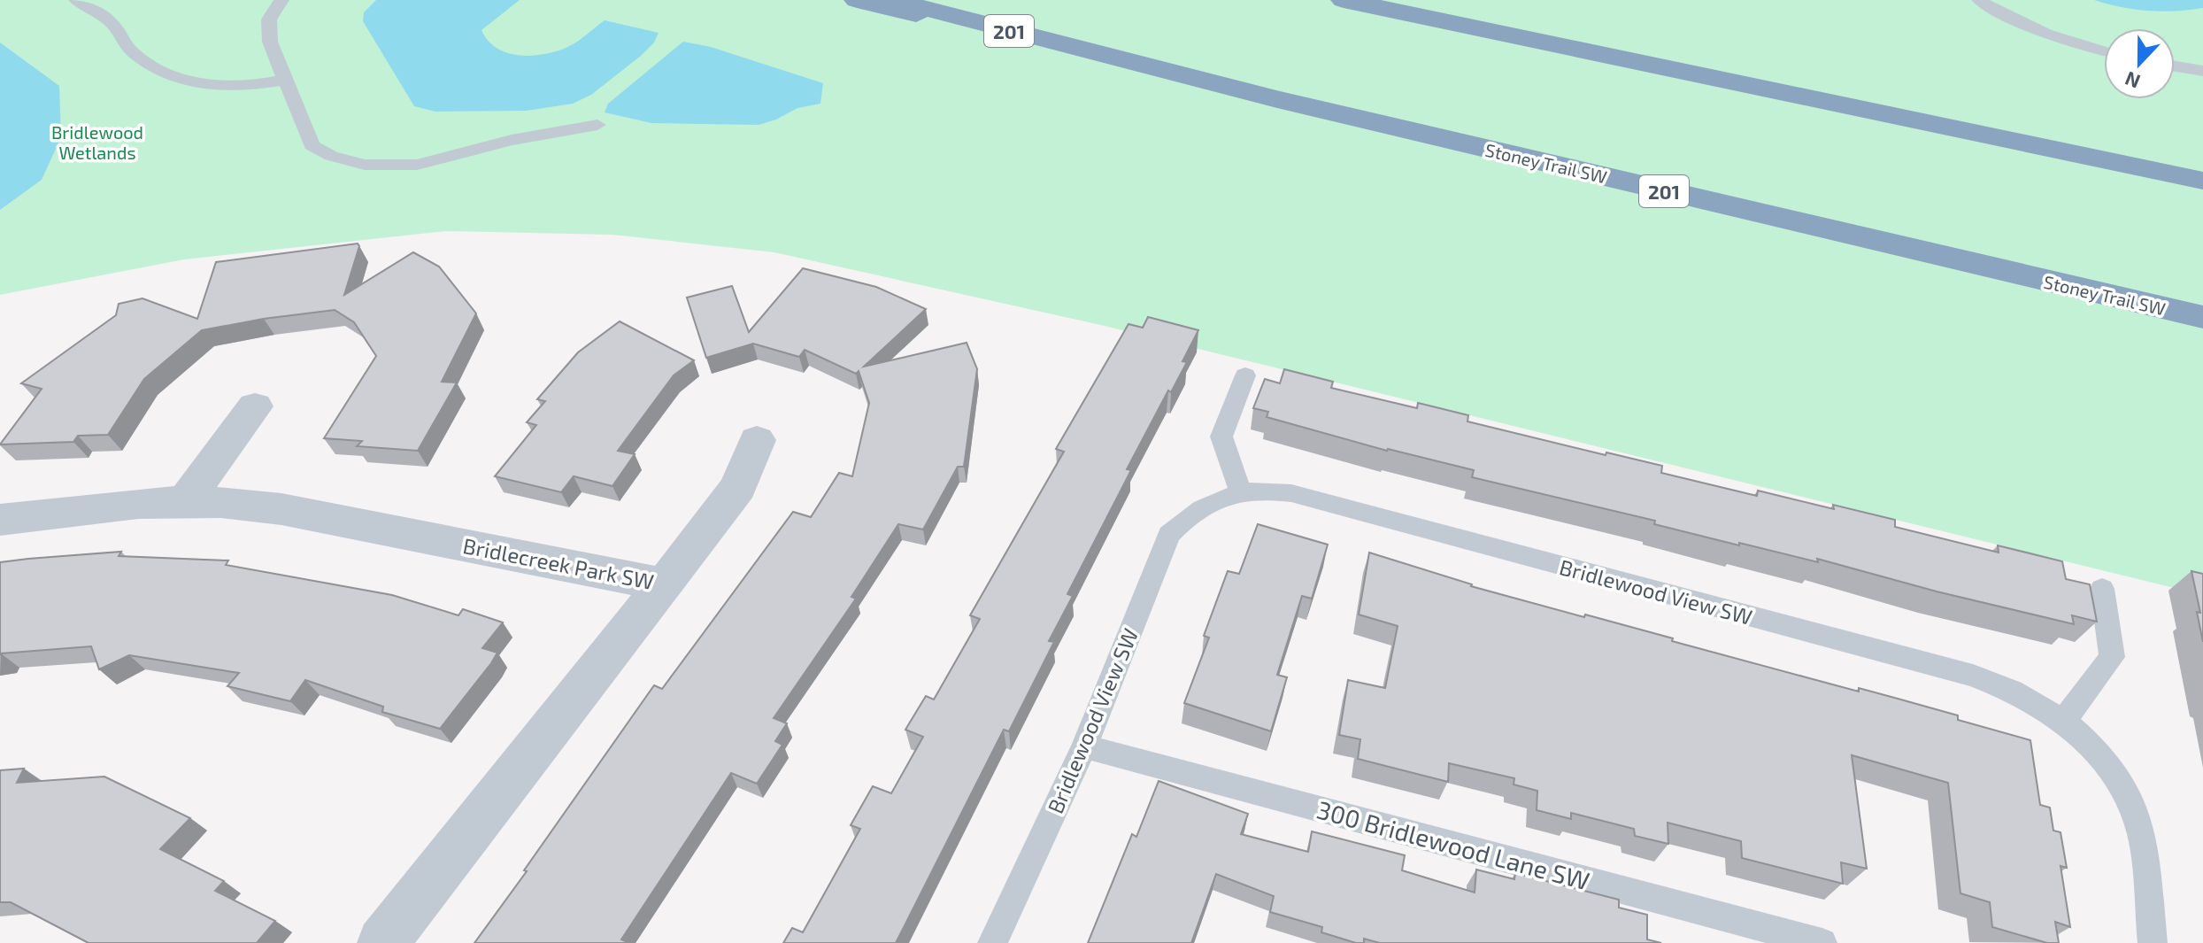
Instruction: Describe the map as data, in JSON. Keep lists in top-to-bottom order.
{
  "streets": {
    "highway": ["201", "Stoney Trail SW"],
    "street": ["Bridlecreek Park SW"],
    "lane": ["Bridlewood View SW", "300 Bridlewood Lane SW"]
  },
  "crossings": [
    ["Bridlewood View SW", "300 Bridlewood Lane SW"]
  ],
  "parks": ["Bridlewood Wetlands"],
  "north": "bottom"
}
